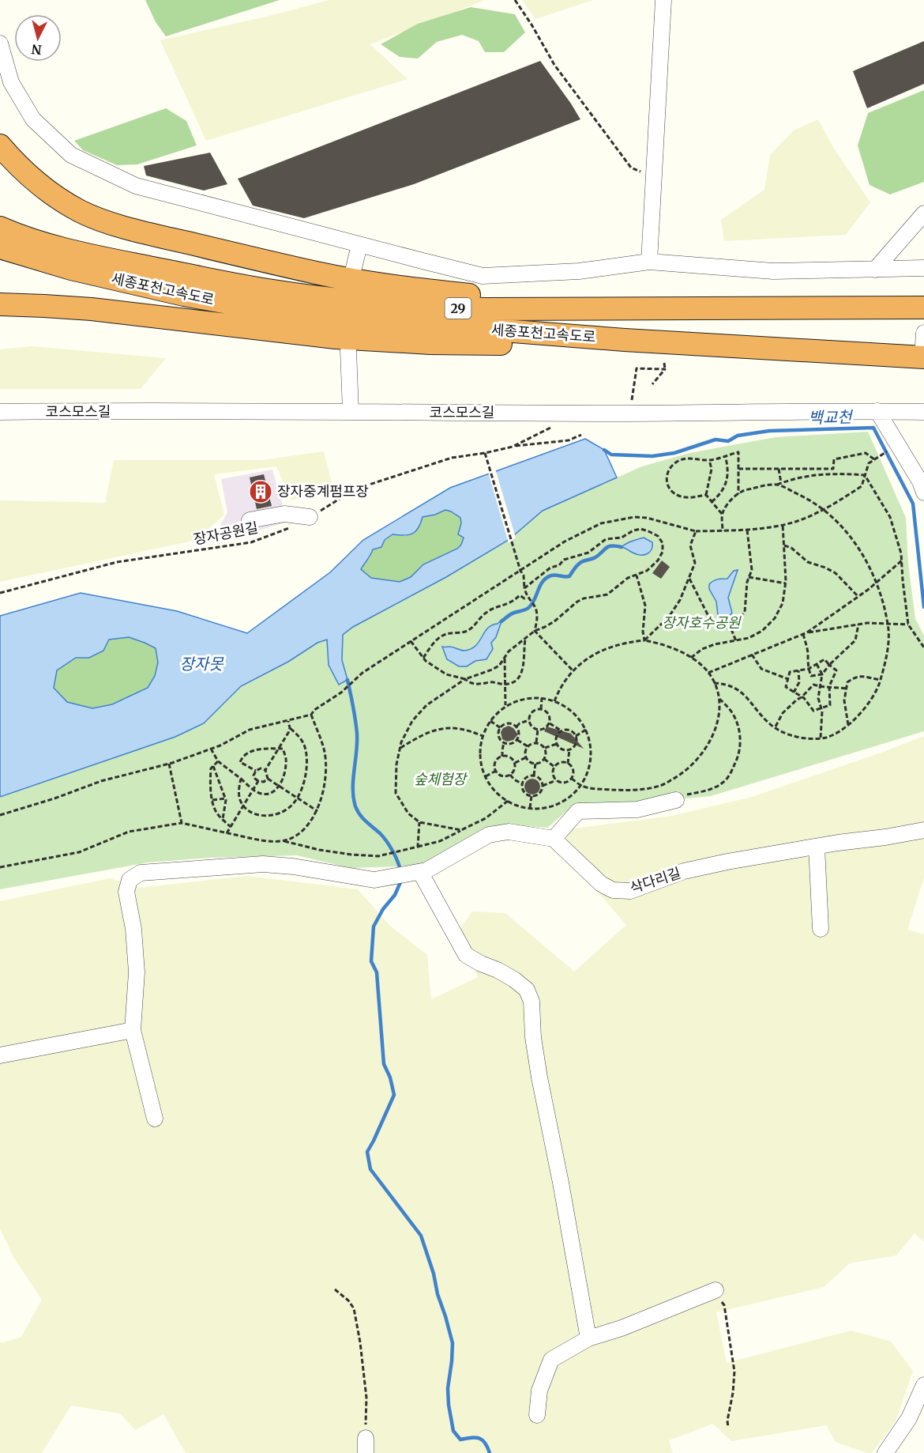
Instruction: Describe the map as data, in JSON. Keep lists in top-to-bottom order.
{
  "streets": {
    "highway": ["세종포천고속도로", "29"],
    "street": ["코스모스길", "삭다리길"],
    "path": ["장자공원길"]
  },
  "water": ["백교천", "장자못"],
  "parks": ["장자호수공원", "숲체험장"],
  "places": {
    "building": ["장자중계펌프장"]
  },
  "north": "bottom"
}
